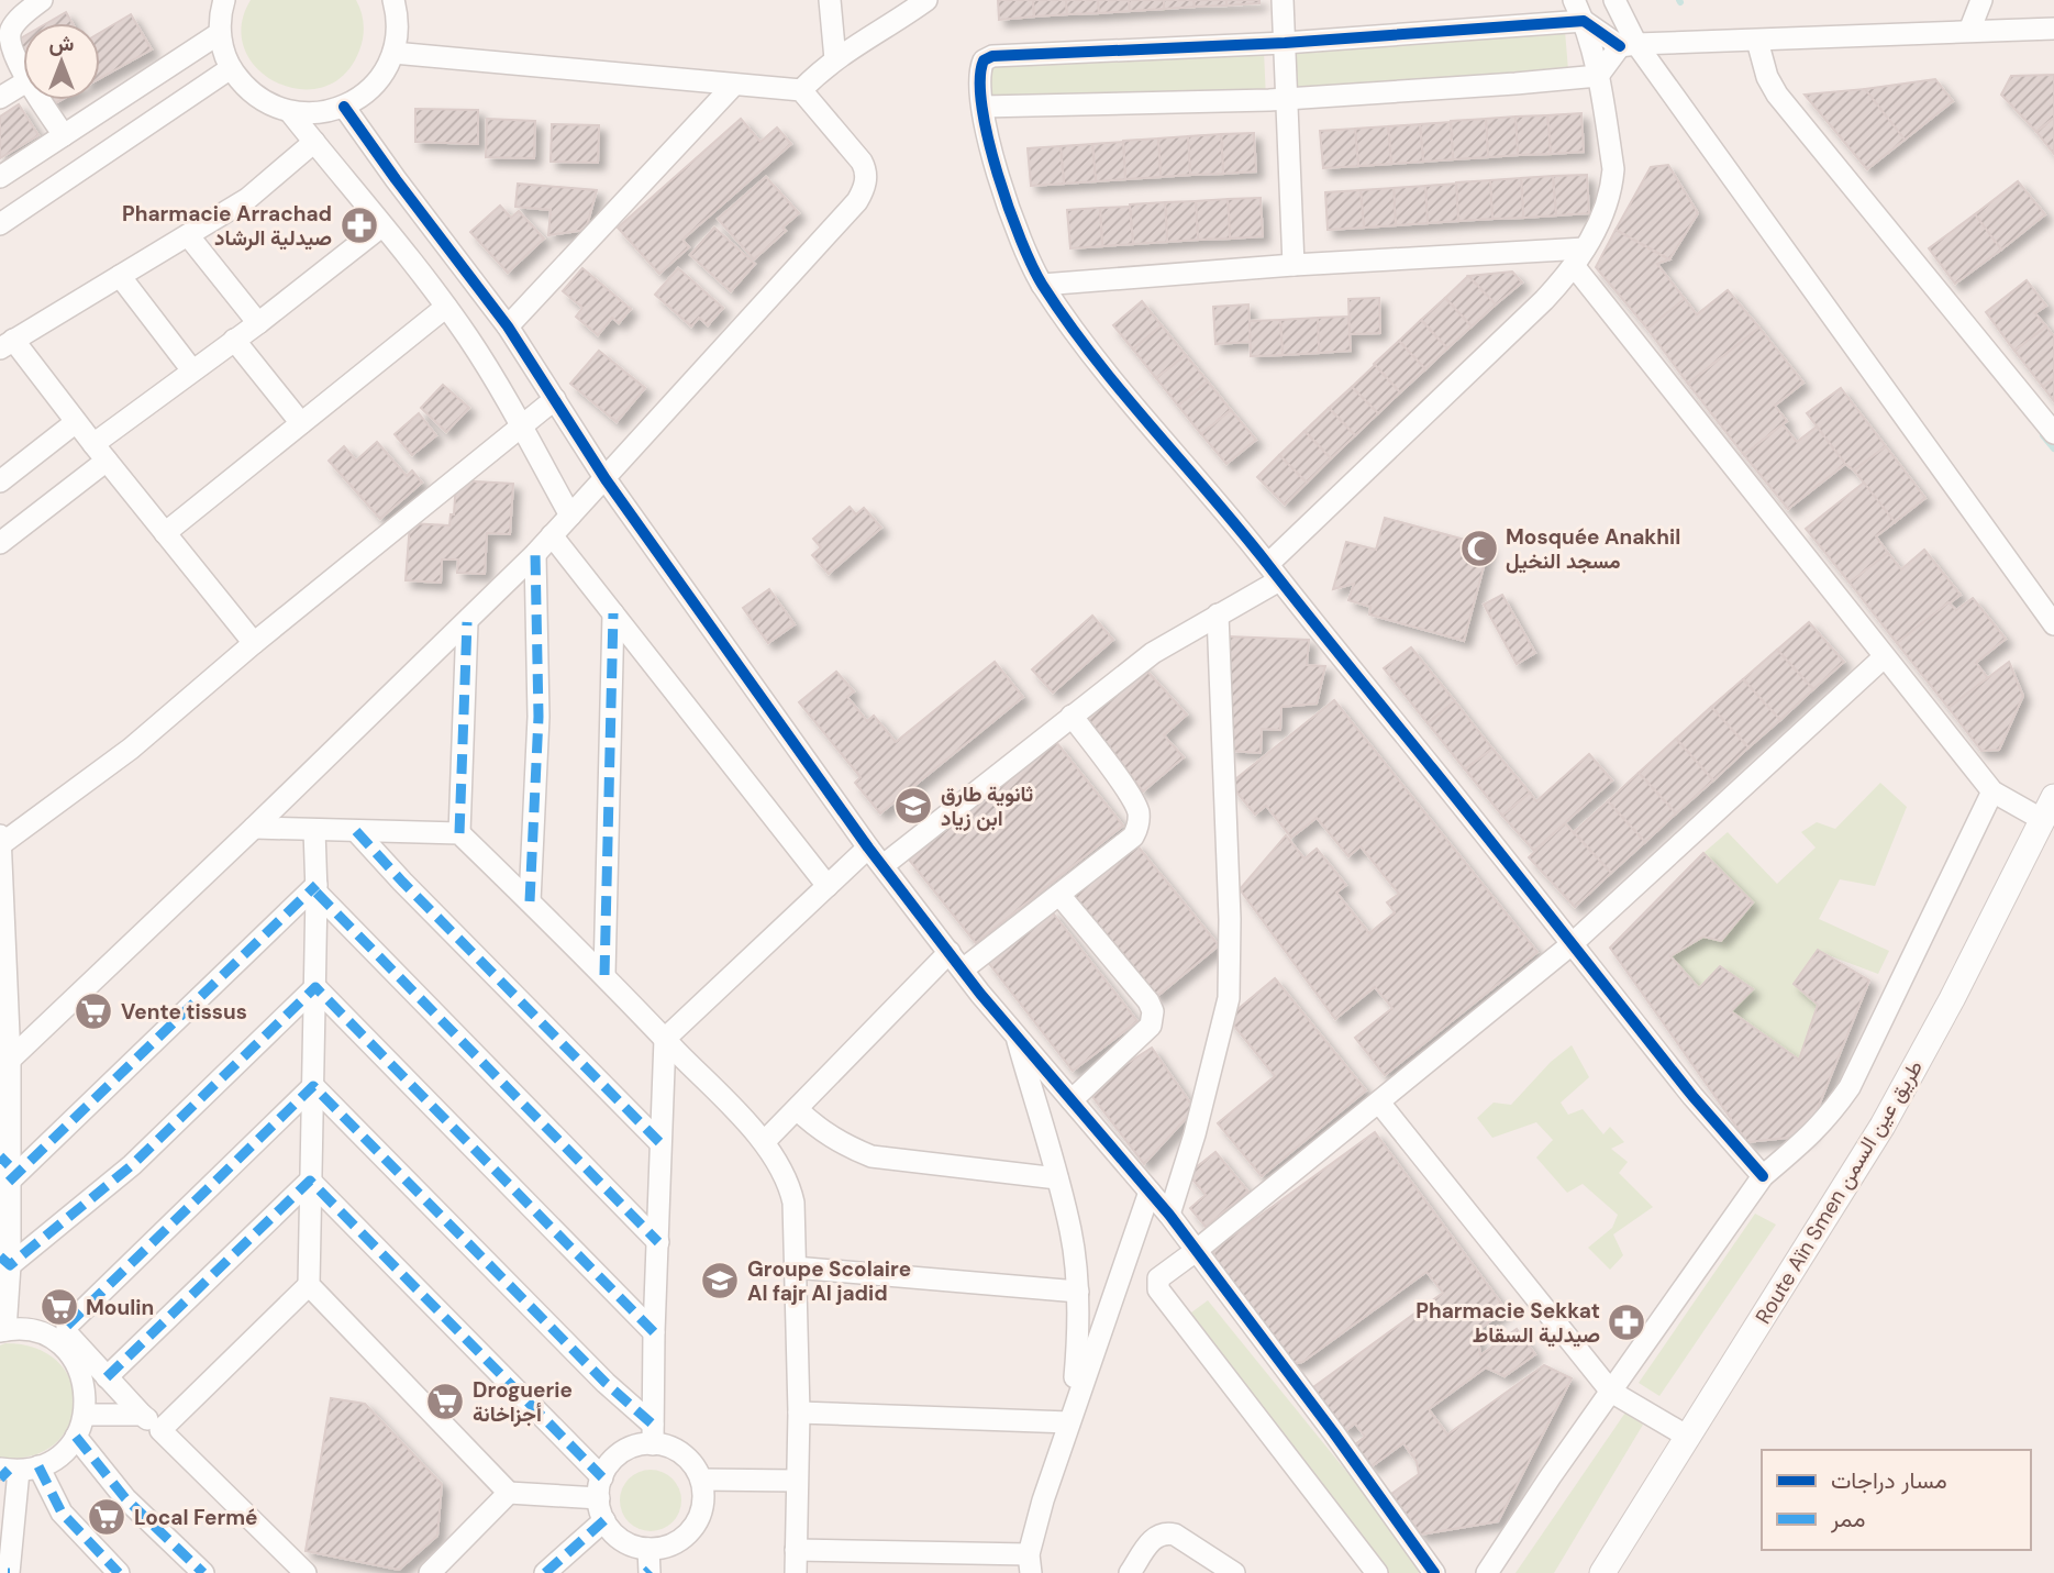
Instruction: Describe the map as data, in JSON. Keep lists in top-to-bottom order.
{
  "streets": {
    "street": ["Route Aïn Smen طريق عين السمن"]
  },
  "places": {
    "pharmacy": ["Pharmacie Arrachad صيدلية الرشاد", "Pharmacie Sekkat صيدلية السقاط"],
    "mosque": ["Mosquée Anakhil مسجد النخيل"],
    "school or university": ["ثانوية طارق ابن زياد", "Groupe Scolaire Al fajr Al jadid"],
    "supermarket": [
      "Vente tissus",
      "Moulin",
      "Droguerie أجزاخانة",
      "Local Fermé"
    ]
  },
  "legend": ["مسار دراجات", "ممر"],
  "north": "top"
}
